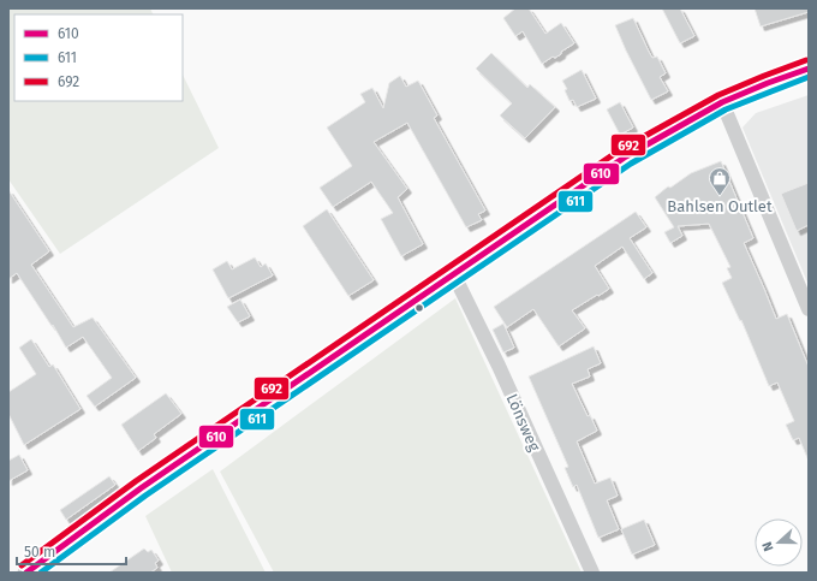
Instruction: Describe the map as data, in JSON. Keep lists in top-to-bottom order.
{
  "streets": {
    "street": ["Lönsweg"]
  },
  "places": {
    "shop": ["Bahlsen Outlet"]
  },
  "lines": ["transit line 692", "transit line 610", "transit line 611"],
  "legend": ["610", "611", "692"],
  "scale_bar": "50 m",
  "north": "left"
}
